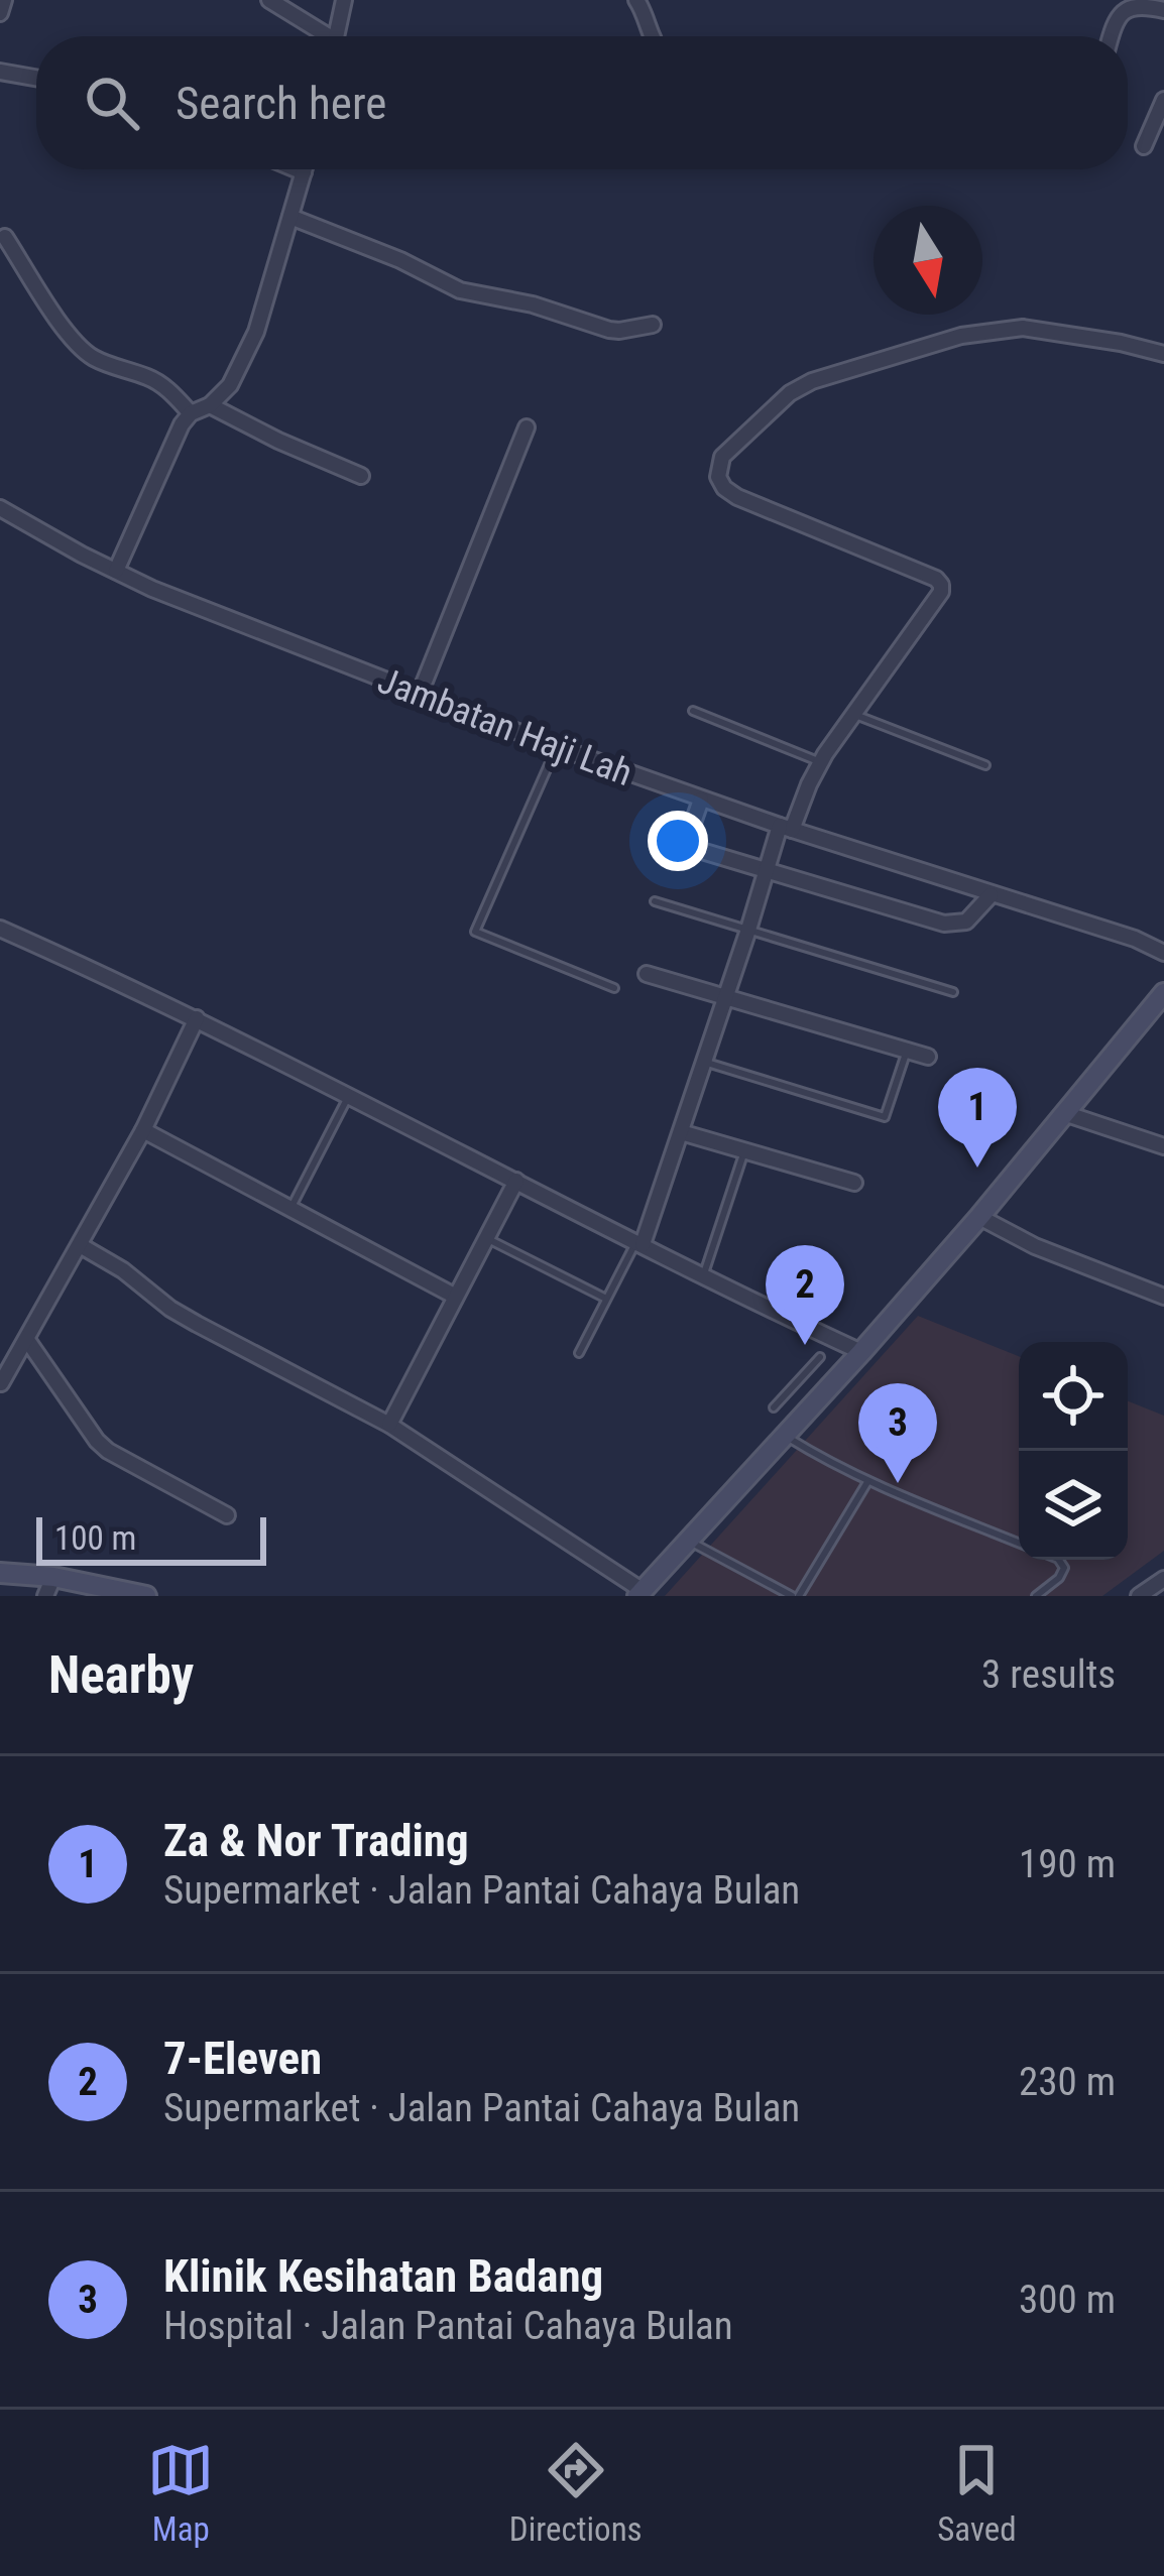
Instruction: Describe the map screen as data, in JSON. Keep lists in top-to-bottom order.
{
  "streets": {
    "street": ["Jambatan Haji Lah"]
  },
  "scale_bar": "100 m",
  "north": "bottom",
  "page": {
    "search": "Search here",
    "pins": ["1", "2", "3"],
    "scale": "100 m",
    "heading": ["Nearby", "3 results"],
    "list": [
      {
        "mark": "1",
        "name": "Za & Nor Trading",
        "note": "Supermarket · Jalan Pantai Cahaya Bulan",
        "value": "190 m"
      },
      {
        "mark": "2",
        "name": "7-Eleven",
        "note": "Supermarket · Jalan Pantai Cahaya Bulan",
        "value": "230 m"
      },
      {
        "mark": "3",
        "name": "Klinik Kesihatan Badang",
        "note": "Hospital · Jalan Pantai Cahaya Bulan",
        "value": "300 m"
      }
    ],
    "nav": ["Map", "Directions", "Saved"]
  }
}
